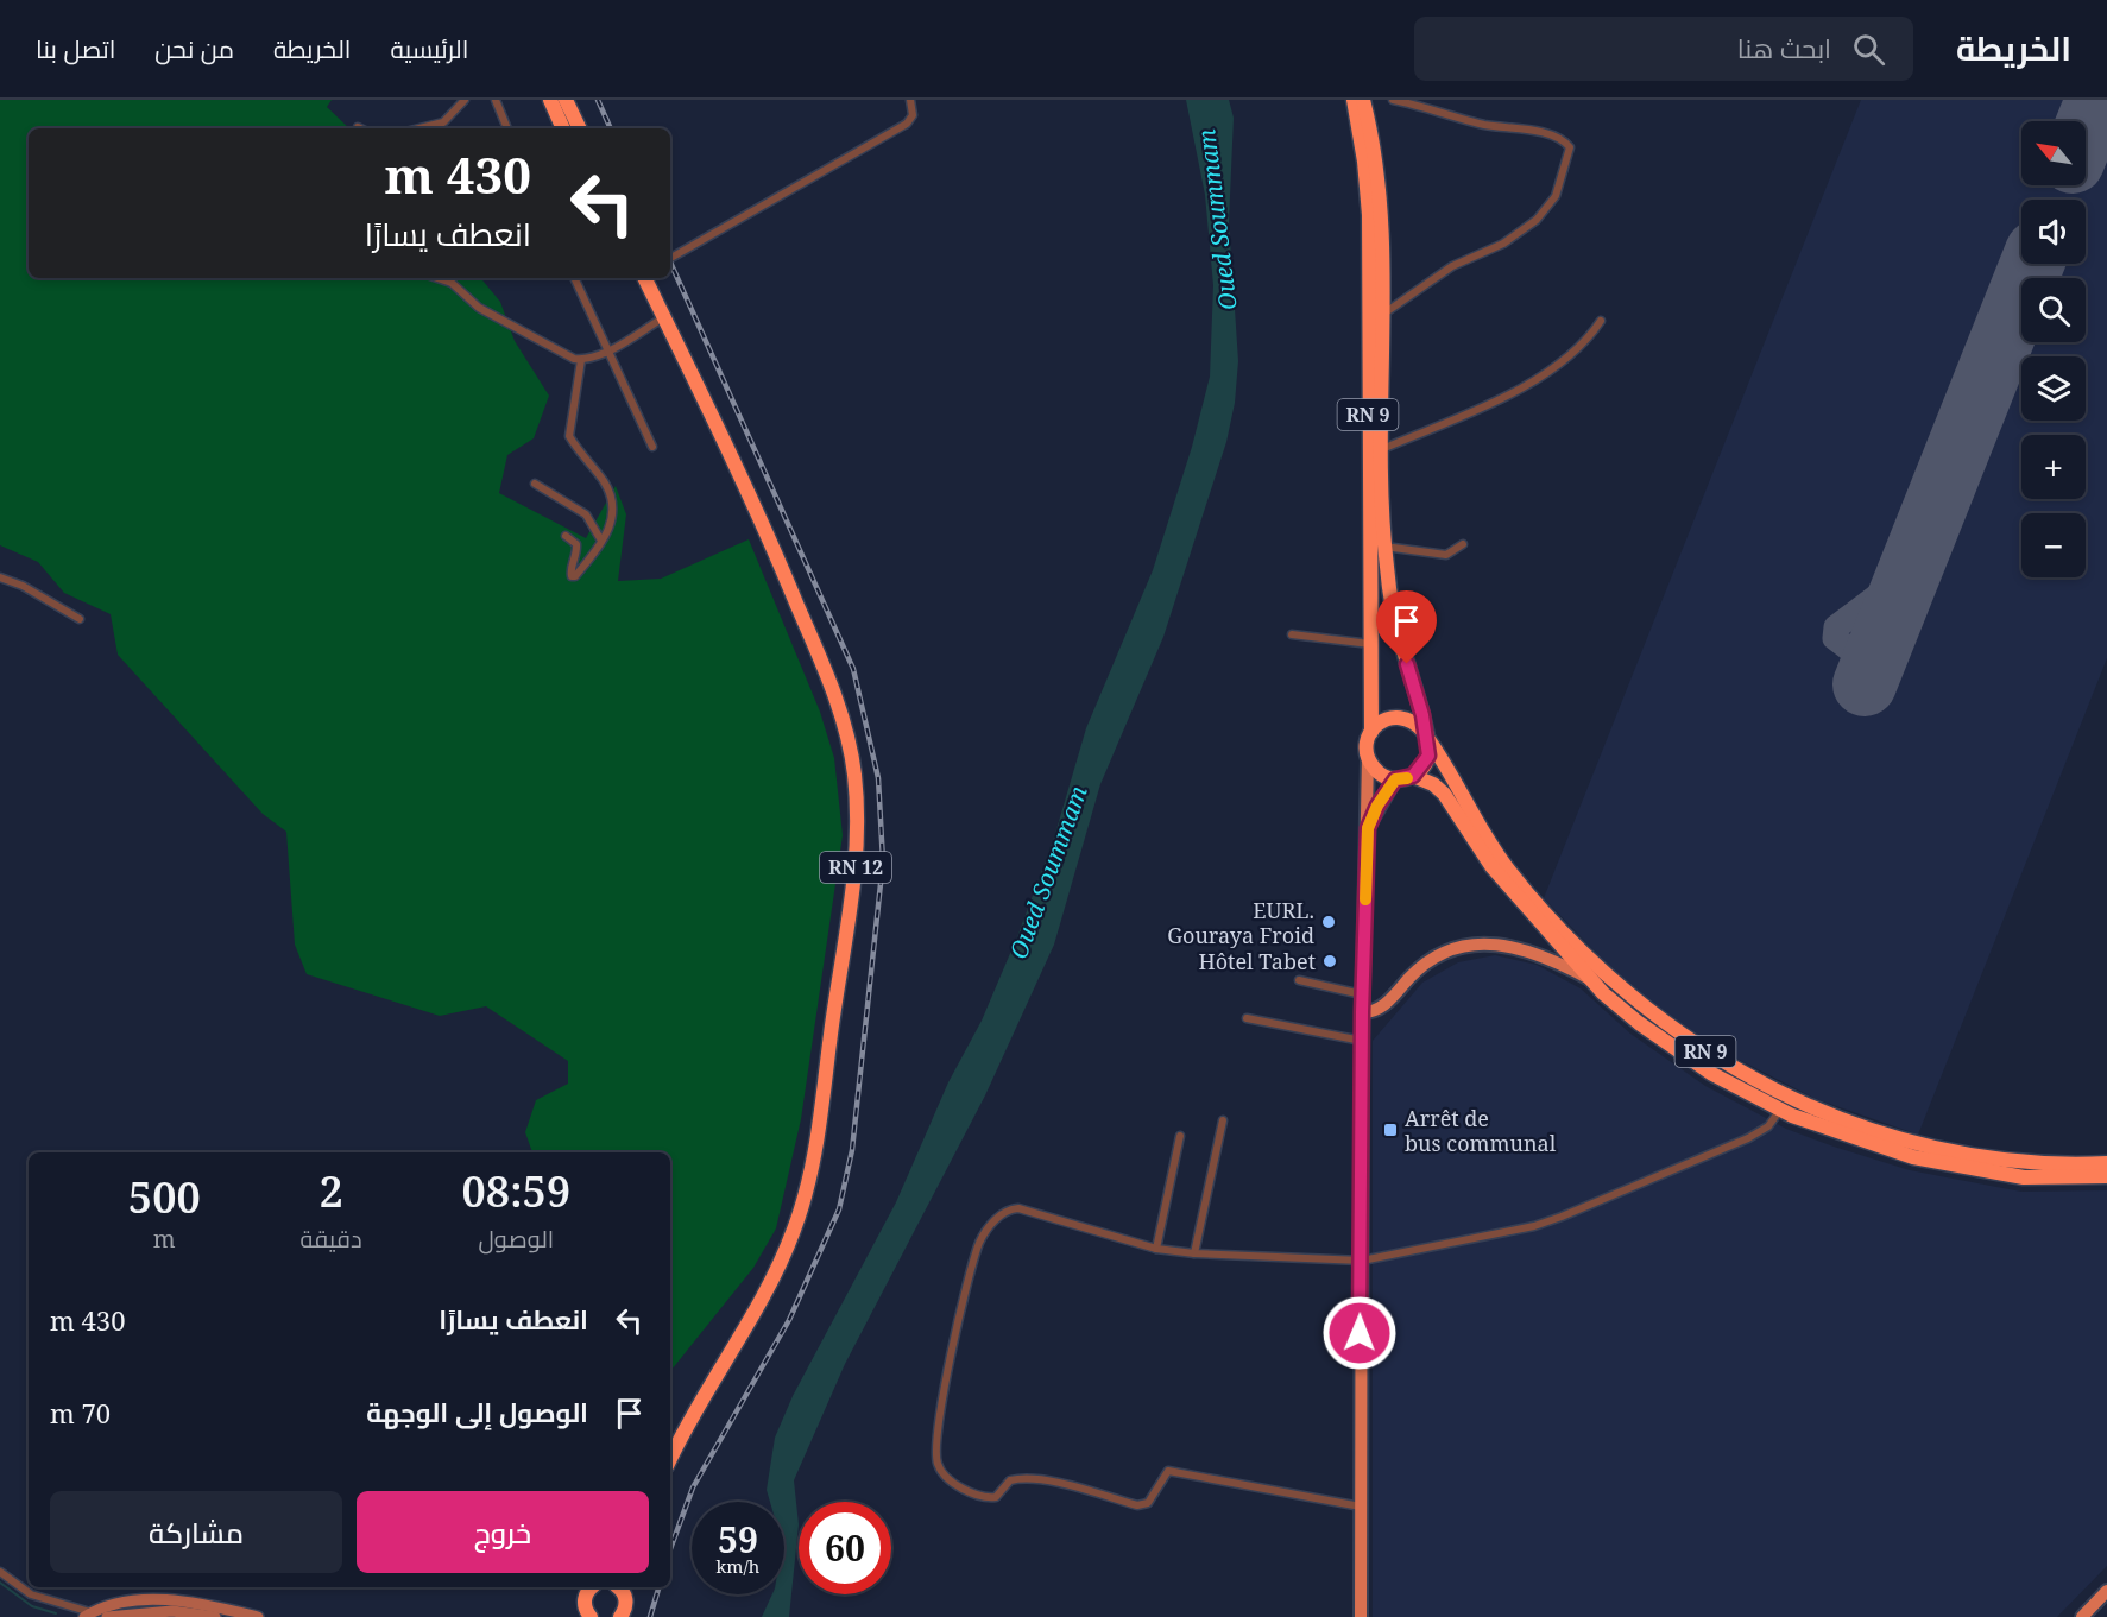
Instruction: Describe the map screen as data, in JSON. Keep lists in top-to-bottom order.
{
  "streets": {
    "highway": ["RN 9", "RN 12"]
  },
  "water": ["Oued Soummam"],
  "places": {
    "other": ["EURL. Gouraya Froid", "Hôtel Tabet"],
    "transit": ["Arrêt de bus communal"]
  },
  "north": "top left",
  "page": {
    "header": "الخريطة",
    "search": "ابحث هنا",
    "nav": [
      "الرئيسية",
      "الخريطة",
      "من نحن",
      "اتصل بنا"
    ],
    "map_buttons": ["+", "−"],
    "turn": ["430 m", "انعطف يسارًا"],
    "eta": [
      "08:59",
      "الوصول",
      "2",
      "دقيقة",
      "500",
      "m"
    ],
    "list": [
      {
        "name": "انعطف يسارًا",
        "value": "430 m"
      },
      {
        "name": "الوصول إلى الوجهة",
        "value": "70 m"
      }
    ],
    "buttons": ["خروج", "مشاركة"],
    "speed": "59 km/h",
    "limit": "60"
  }
}
